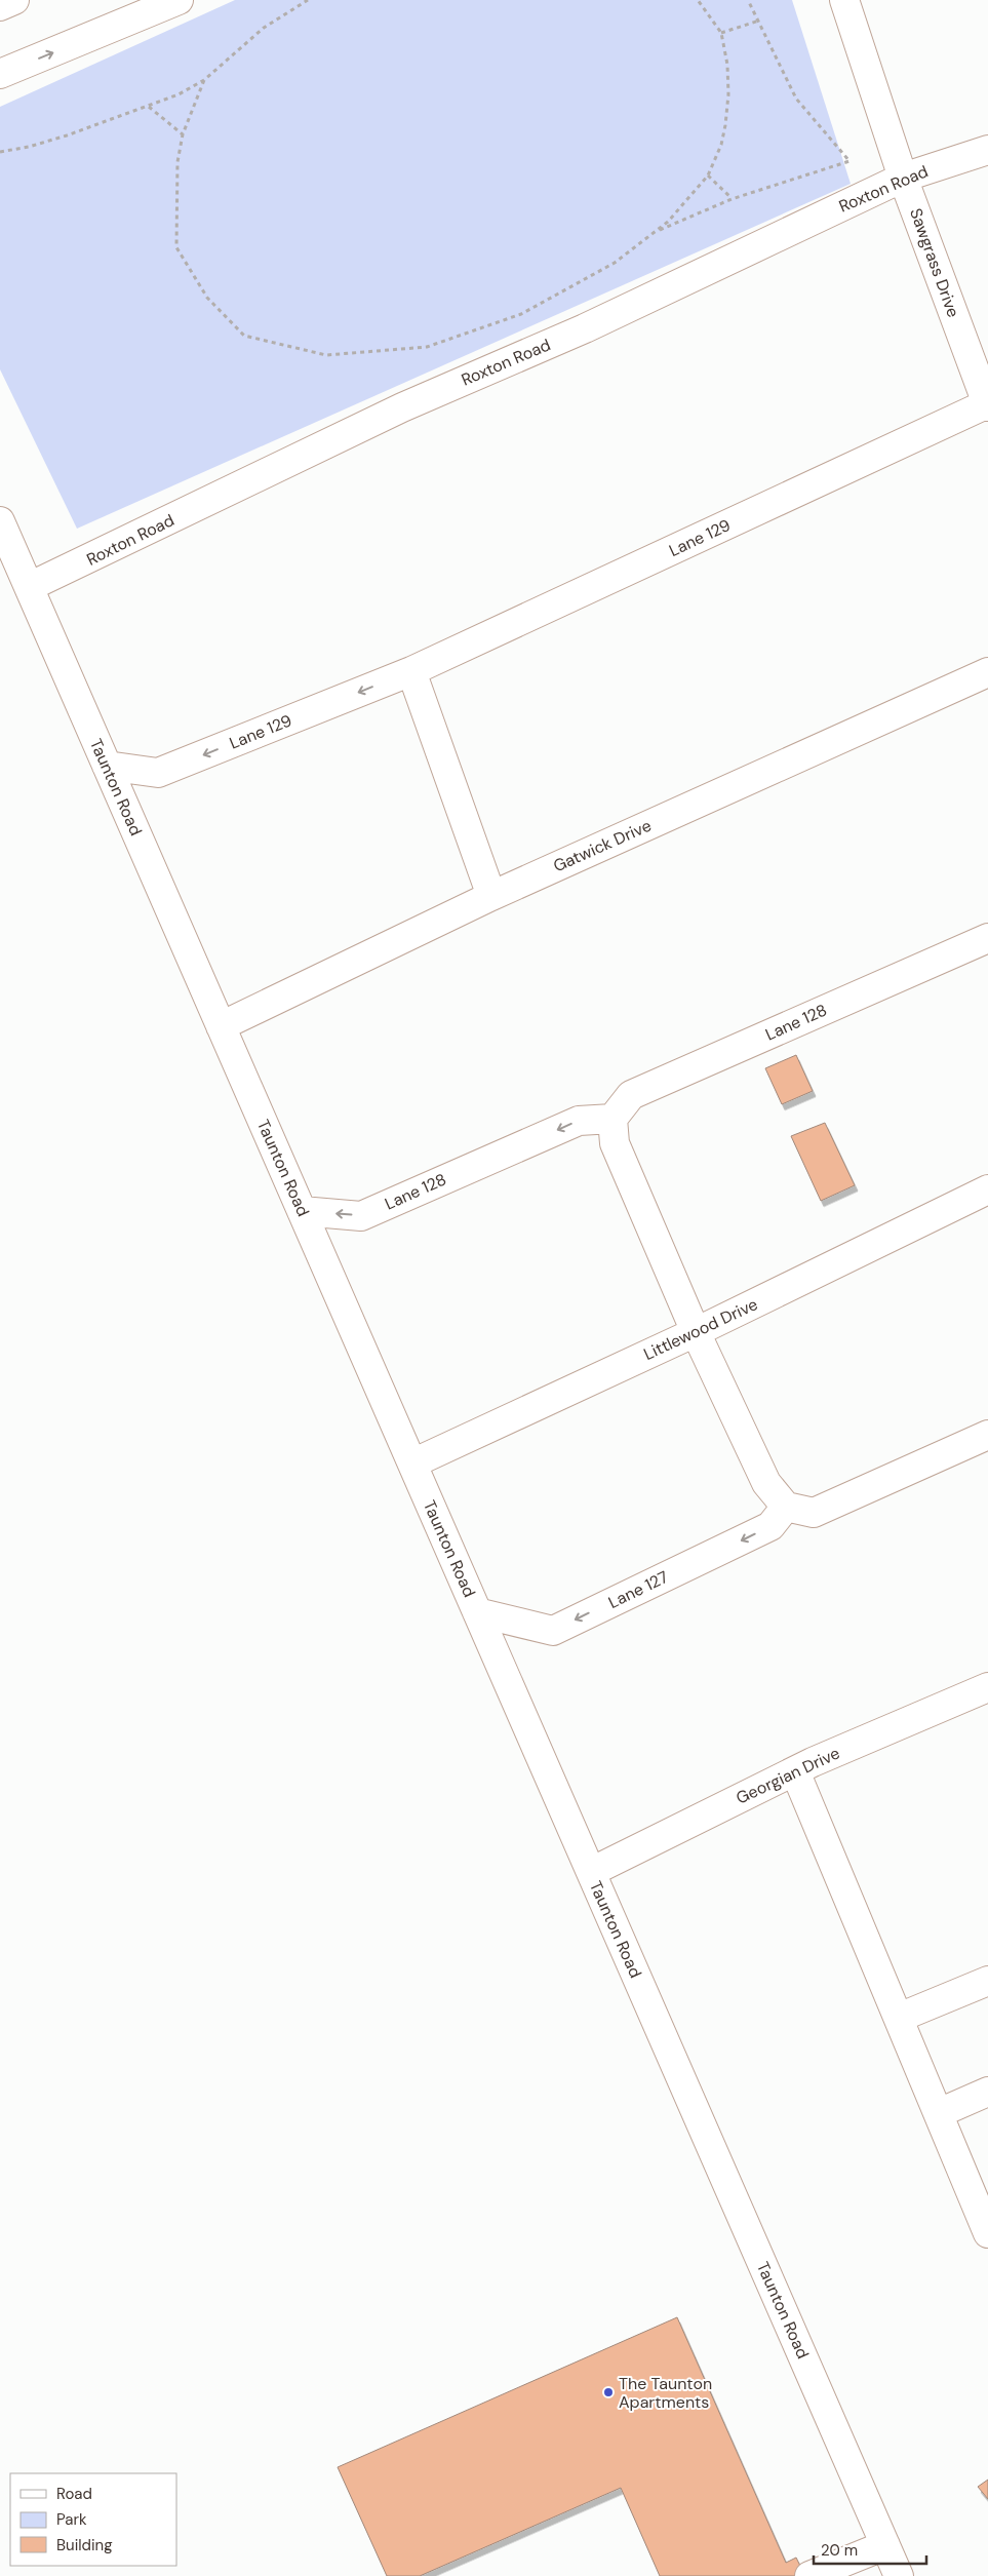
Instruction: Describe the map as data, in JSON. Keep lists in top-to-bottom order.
{
  "streets": {
    "street": [
      "Roxton Road",
      "Sawgrass Drive",
      "Lane 129",
      "Taunton Road",
      "Gatwick Drive",
      "Lane 128",
      "Littlewood Drive",
      "Lane 127",
      "Georgian Drive"
    ]
  },
  "crossings": [
    ["Roxton Road", "Sawgrass Drive"],
    ["Roxton Road", "Taunton Road"],
    ["Sawgrass Drive", "Lane 129"],
    ["Lane 129", "Taunton Road"],
    ["Taunton Road", "Gatwick Drive"],
    ["Taunton Road", "Lane 128"],
    ["Taunton Road", "Littlewood Drive"],
    ["Taunton Road", "Lane 127"],
    ["Taunton Road", "Georgian Drive"]
  ],
  "one_way": ["Lane 128", "Lane 127"],
  "places": ["The Taunton Apartments"],
  "legend": ["Road", "Park", "Building"],
  "scale_bar": "20 m"
}
